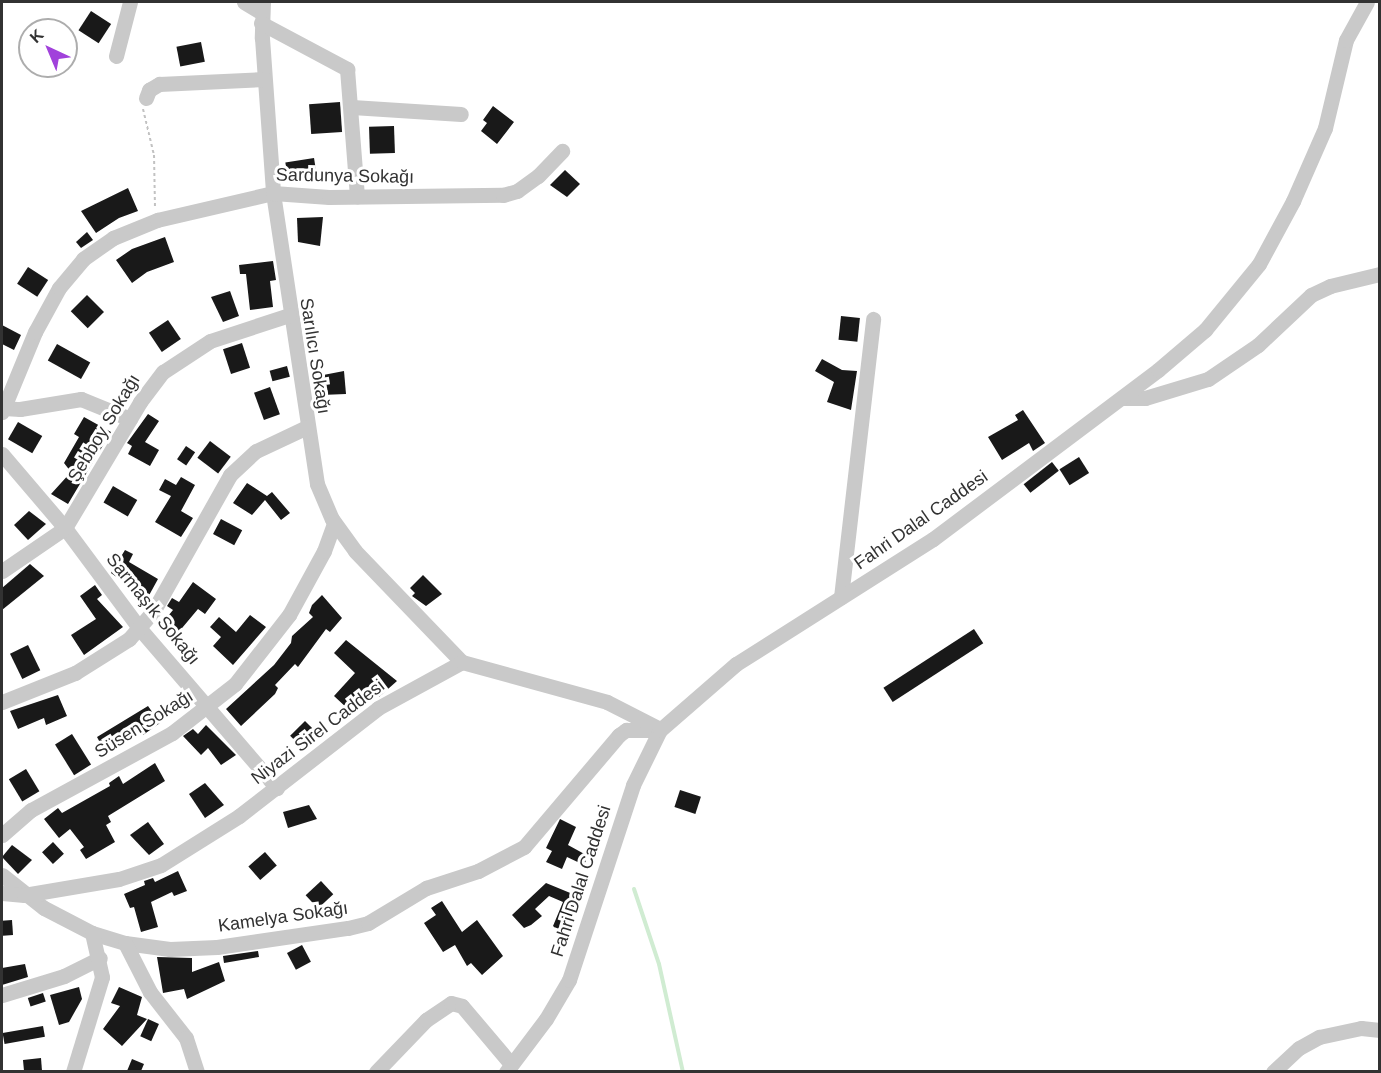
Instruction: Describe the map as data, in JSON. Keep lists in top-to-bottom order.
{
  "streets": {
    "street": [
      "Sardunya Sokağı",
      "Sarılıcı Sokağı",
      "Şebboy Sokağı",
      "Fahri Dalal Caddesi",
      "Sarmaşık Sokağı",
      "Süsen Sokağı",
      "Niyazi Sirel Caddesi",
      "Kamelya Sokağı"
    ]
  },
  "crossings": [
    ["Sardunya Sokağı", "Sarılıcı Sokağı"],
    ["Sarılıcı Sokağı", "Şebboy Sokağı"],
    ["Sarılıcı Sokağı", "Süsen Sokağı"],
    ["Sarılıcı Sokağı", "Niyazi Sirel Caddesi"],
    ["Şebboy Sokağı", "Sarmaşık Sokağı"],
    ["Fahri Dalal Caddesi", "Kamelya Sokağı"],
    ["Sarmaşık Sokağı", "Süsen Sokağı"],
    ["Sarmaşık Sokağı", "Niyazi Sirel Caddesi"],
    ["Niyazi Sirel Caddesi", "Kamelya Sokağı"]
  ],
  "north": "top left"
}
